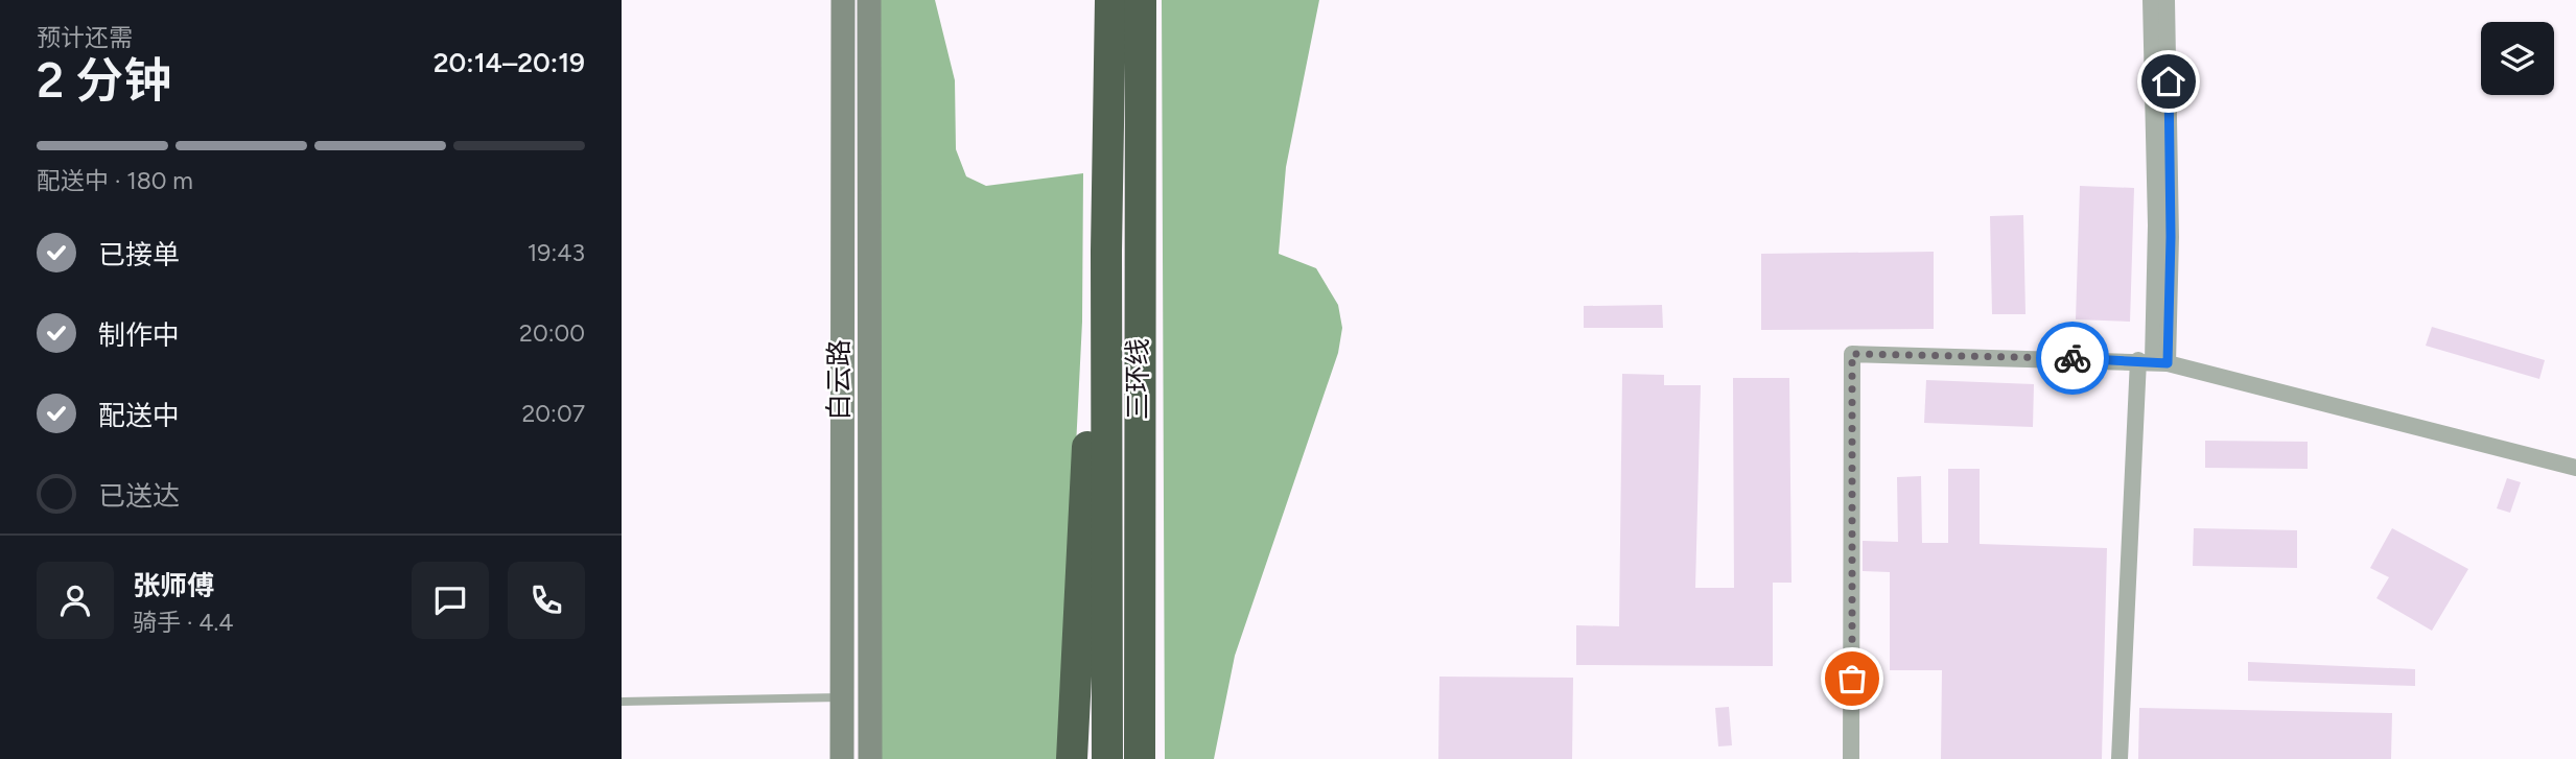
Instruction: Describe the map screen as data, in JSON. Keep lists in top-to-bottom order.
{
  "streets": {
    "highway": ["三环线"],
    "street": ["白云路"]
  },
  "page": {
    "heading": ["2 分钟", "预计还需", "20:14–20:19"],
    "panel": ["张师傅", "骑手 · 4.4"],
    "bar": "配送中 · 180 m",
    "list": [
      ["已接单", "19:43"],
      ["制作中", "20:00"],
      ["配送中", "20:07"],
      "已送达"
    ]
  }
}
